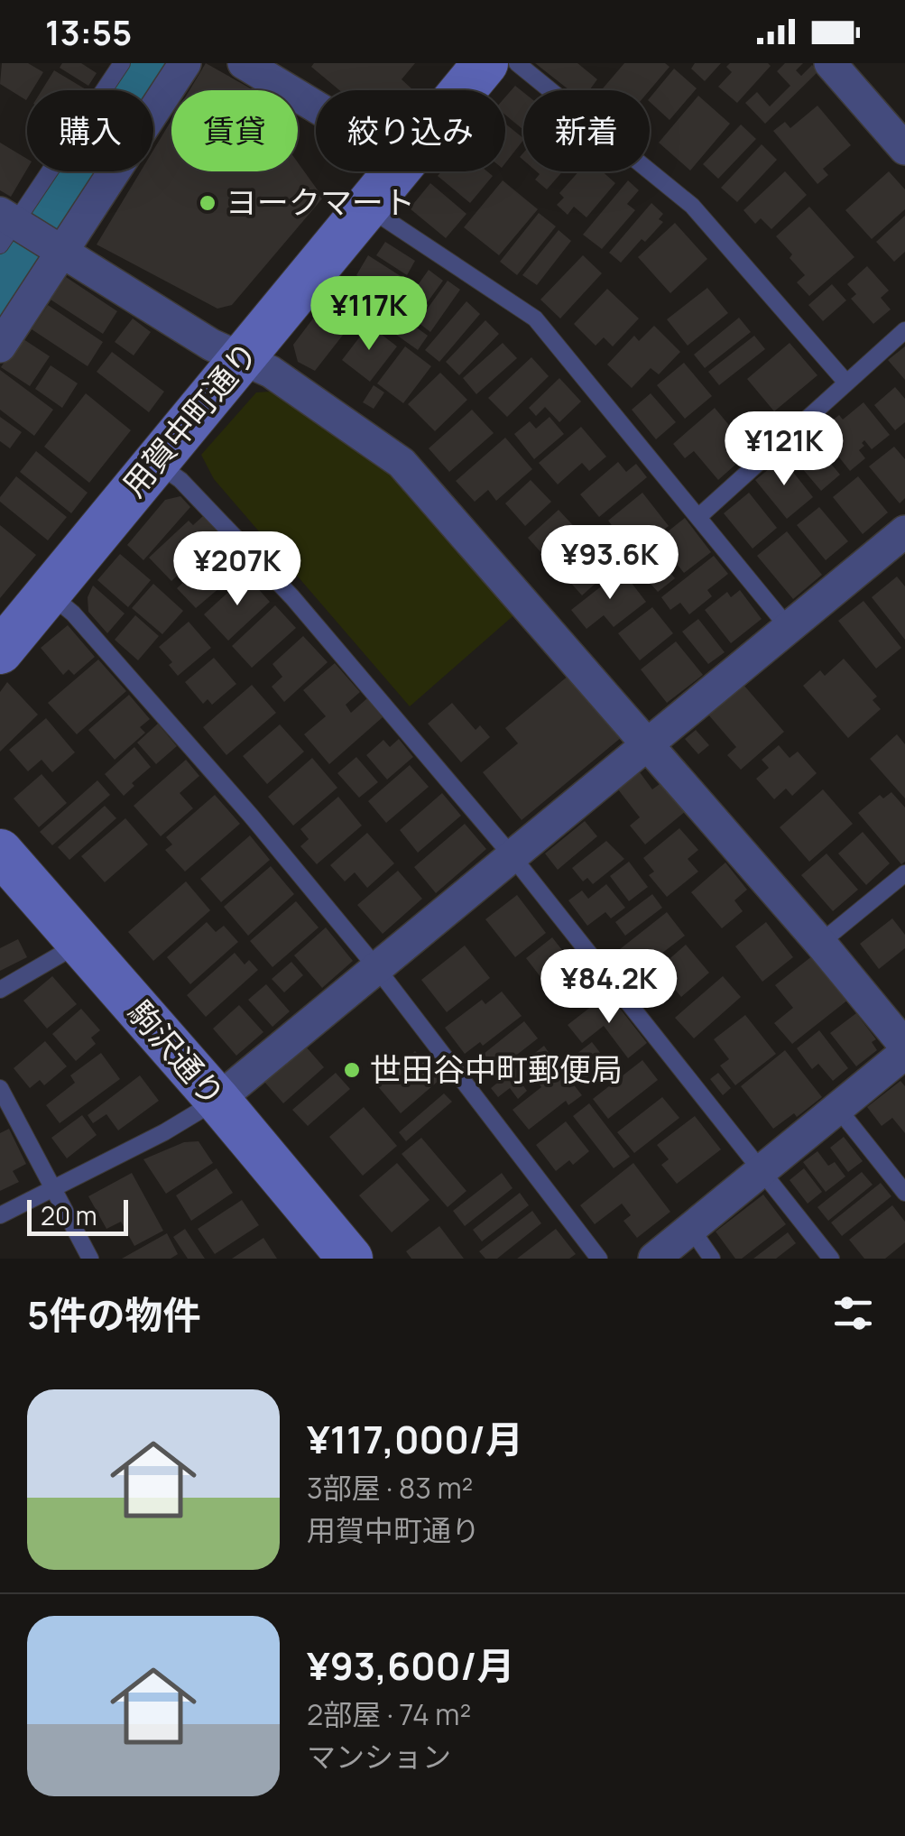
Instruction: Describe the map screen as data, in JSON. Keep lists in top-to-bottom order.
{
  "streets": {
    "street": ["用賀中町通り", "駒沢通り"]
  },
  "places": ["ヨークマート", "世田谷中町郵便局"],
  "scale_bar": "20 m",
  "page": {
    "status": "13:55",
    "chip": [
      "購入",
      "賃貸",
      "絞り込み",
      "新着"
    ],
    "price": [
      "¥117K",
      "¥121K",
      "¥93.6K",
      "¥207K",
      "¥84.2K"
    ],
    "scale": "20 m",
    "heading": "5件の物件",
    "list": [
      {
        "name": "¥117,000/月",
        "note": "3部屋 · 83 m² · 用賀中町通り"
      },
      {
        "name": "¥93,600/月",
        "note": "2部屋 · 74 m² · マンション"
      }
    ]
  }
}
